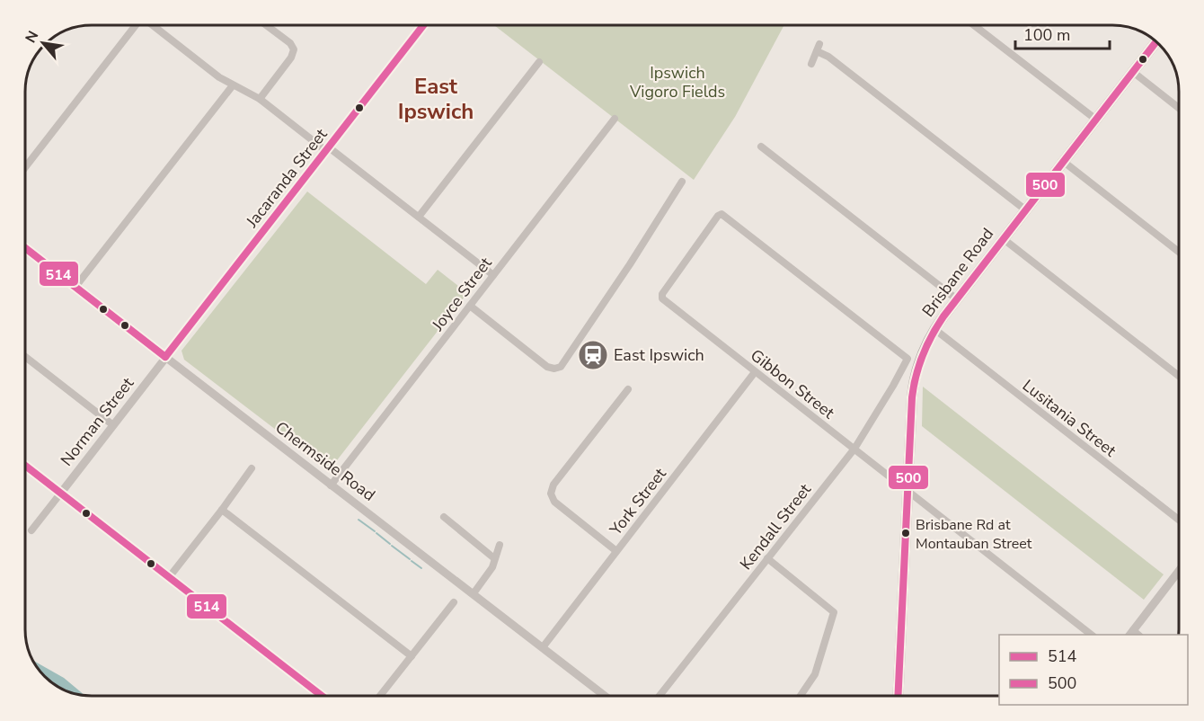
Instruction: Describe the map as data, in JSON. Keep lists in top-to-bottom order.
{
  "streets": {
    "main road": ["Brisbane Road"],
    "street": [
      "Jacaranda Street",
      "Joyce Street",
      "Gibbon Street",
      "Lusitania Street",
      "Norman Street",
      "Chermside Road",
      "York Street",
      "Kendall Street"
    ]
  },
  "crossings": [
    ["Jacaranda Street", "Norman Street"],
    ["Jacaranda Street", "Chermside Road"],
    ["Brisbane Road", "Gibbon Street"],
    ["Brisbane Road", "Lusitania Street"],
    ["Joyce Street", "Chermside Road"],
    ["Gibbon Street", "York Street"],
    ["Gibbon Street", "Kendall Street"],
    ["Norman Street", "Chermside Road"],
    ["Chermside Road", "York Street"]
  ],
  "districts": ["East Ipswich"],
  "parks": ["Ipswich Vigoro Fields"],
  "places": {
    "station": ["East Ipswich"],
    "other": ["Brisbane Rd at Montauban Street"]
  },
  "lines": ["transit line 514", "transit line 500"],
  "legend": ["514", "500"],
  "scale_bar": "100 m",
  "north": "top left"
}
